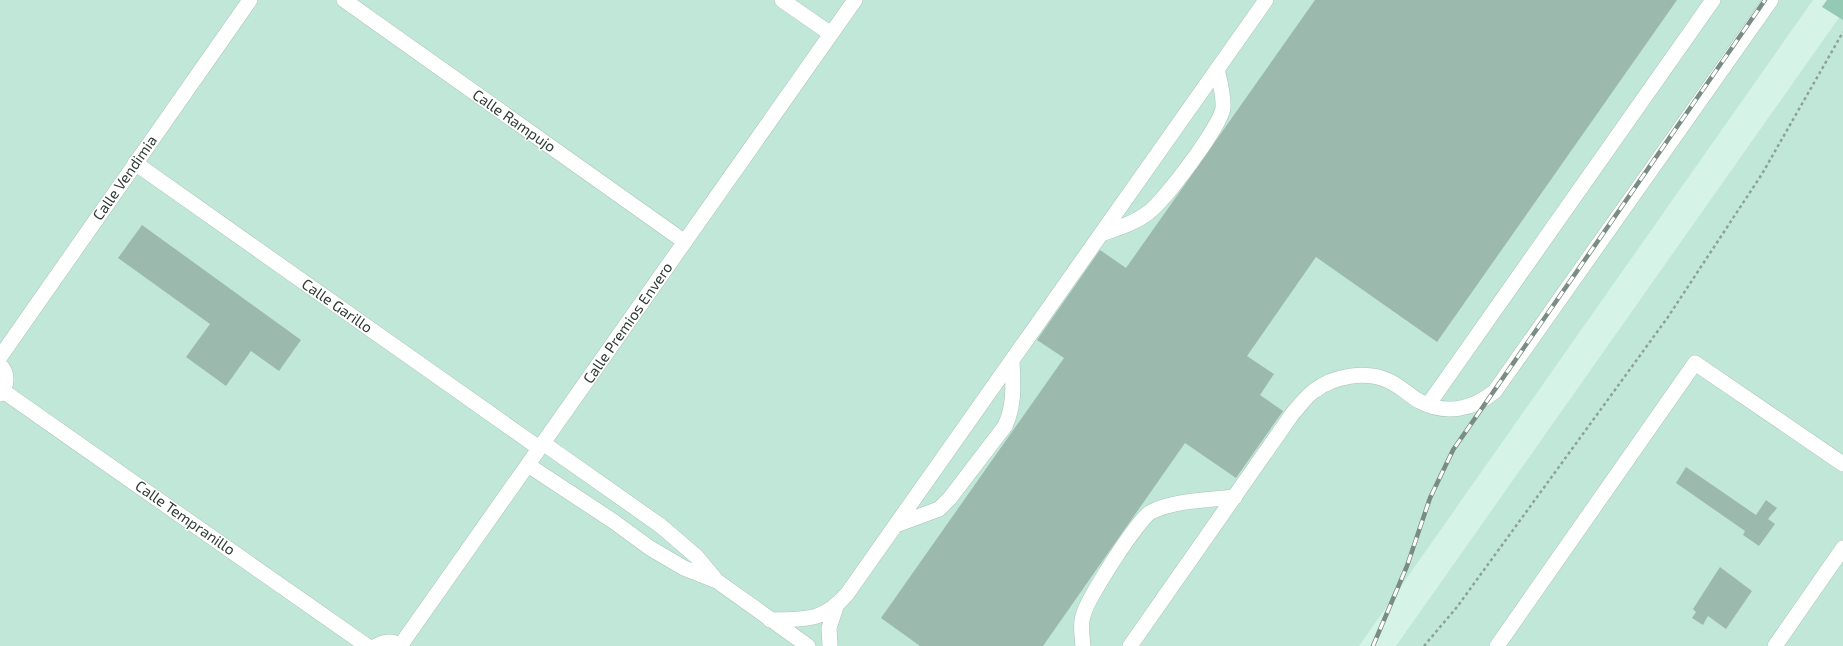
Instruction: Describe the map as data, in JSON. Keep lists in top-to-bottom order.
{
  "streets": {
    "street": [
      "Calle Rampujo",
      "Calle Vendimia",
      "Calle Garillo",
      "Calle Premios Envero",
      "Calle Tempranillo"
    ]
  },
  "crossings": [
    ["Calle Rampujo", "Calle Premios Envero"],
    ["Calle Vendimia", "Calle Garillo"],
    ["Calle Garillo", "Calle Premios Envero"]
  ]
}
